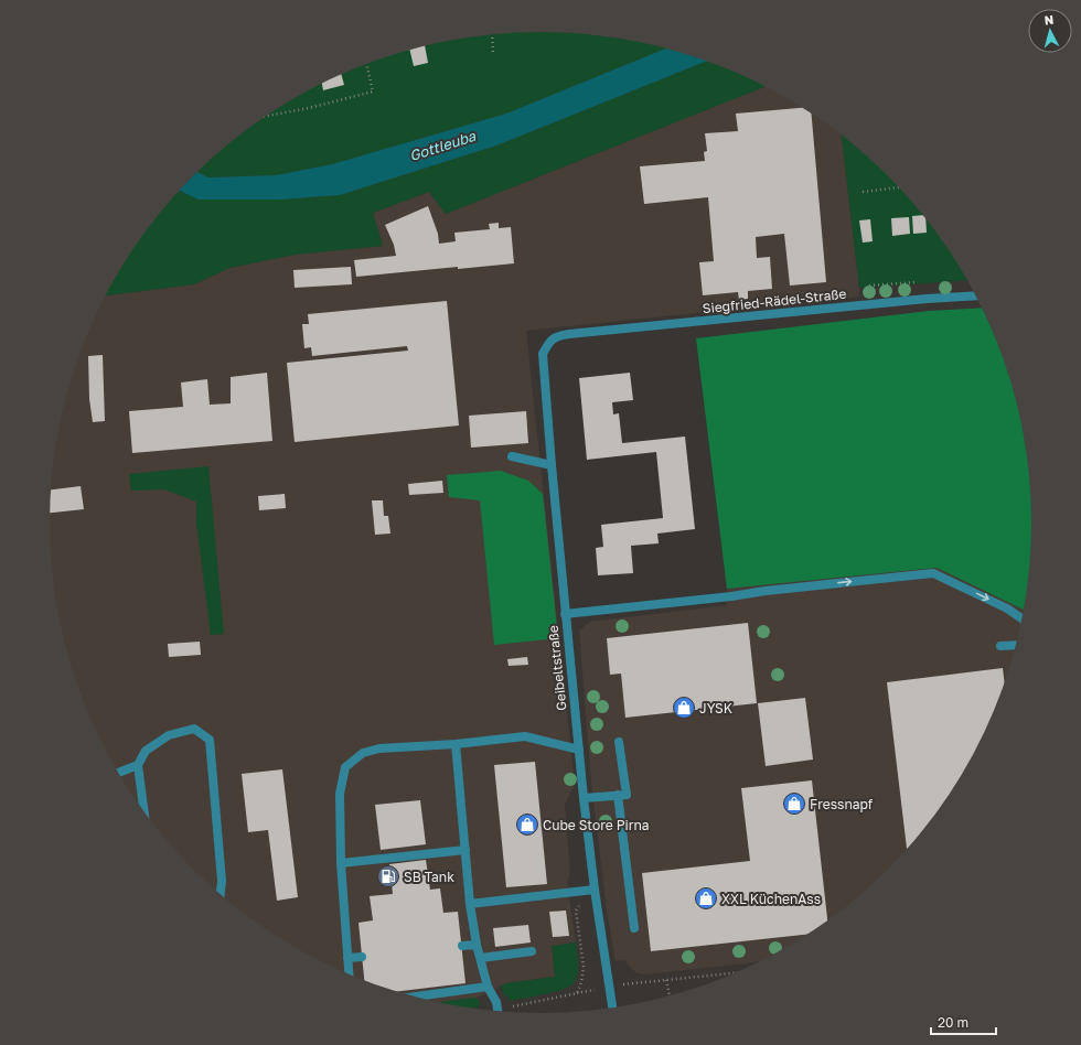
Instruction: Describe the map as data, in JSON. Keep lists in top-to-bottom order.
{
  "streets": {
    "street": ["Siegfried-Rädel-Straße", "Geibeltstraße"]
  },
  "crossings": [
    ["Siegfried-Rädel-Straße", "Geibeltstraße"]
  ],
  "water": ["Gottleuba"],
  "places": {
    "shop": [
      "JYSK",
      "Fressnapf",
      "Cube Store Pirna",
      "XXL KüchenAss"
    ],
    "fuel station": ["SB Tank"]
  },
  "scale_bar": "20 m",
  "north": "top"
}
